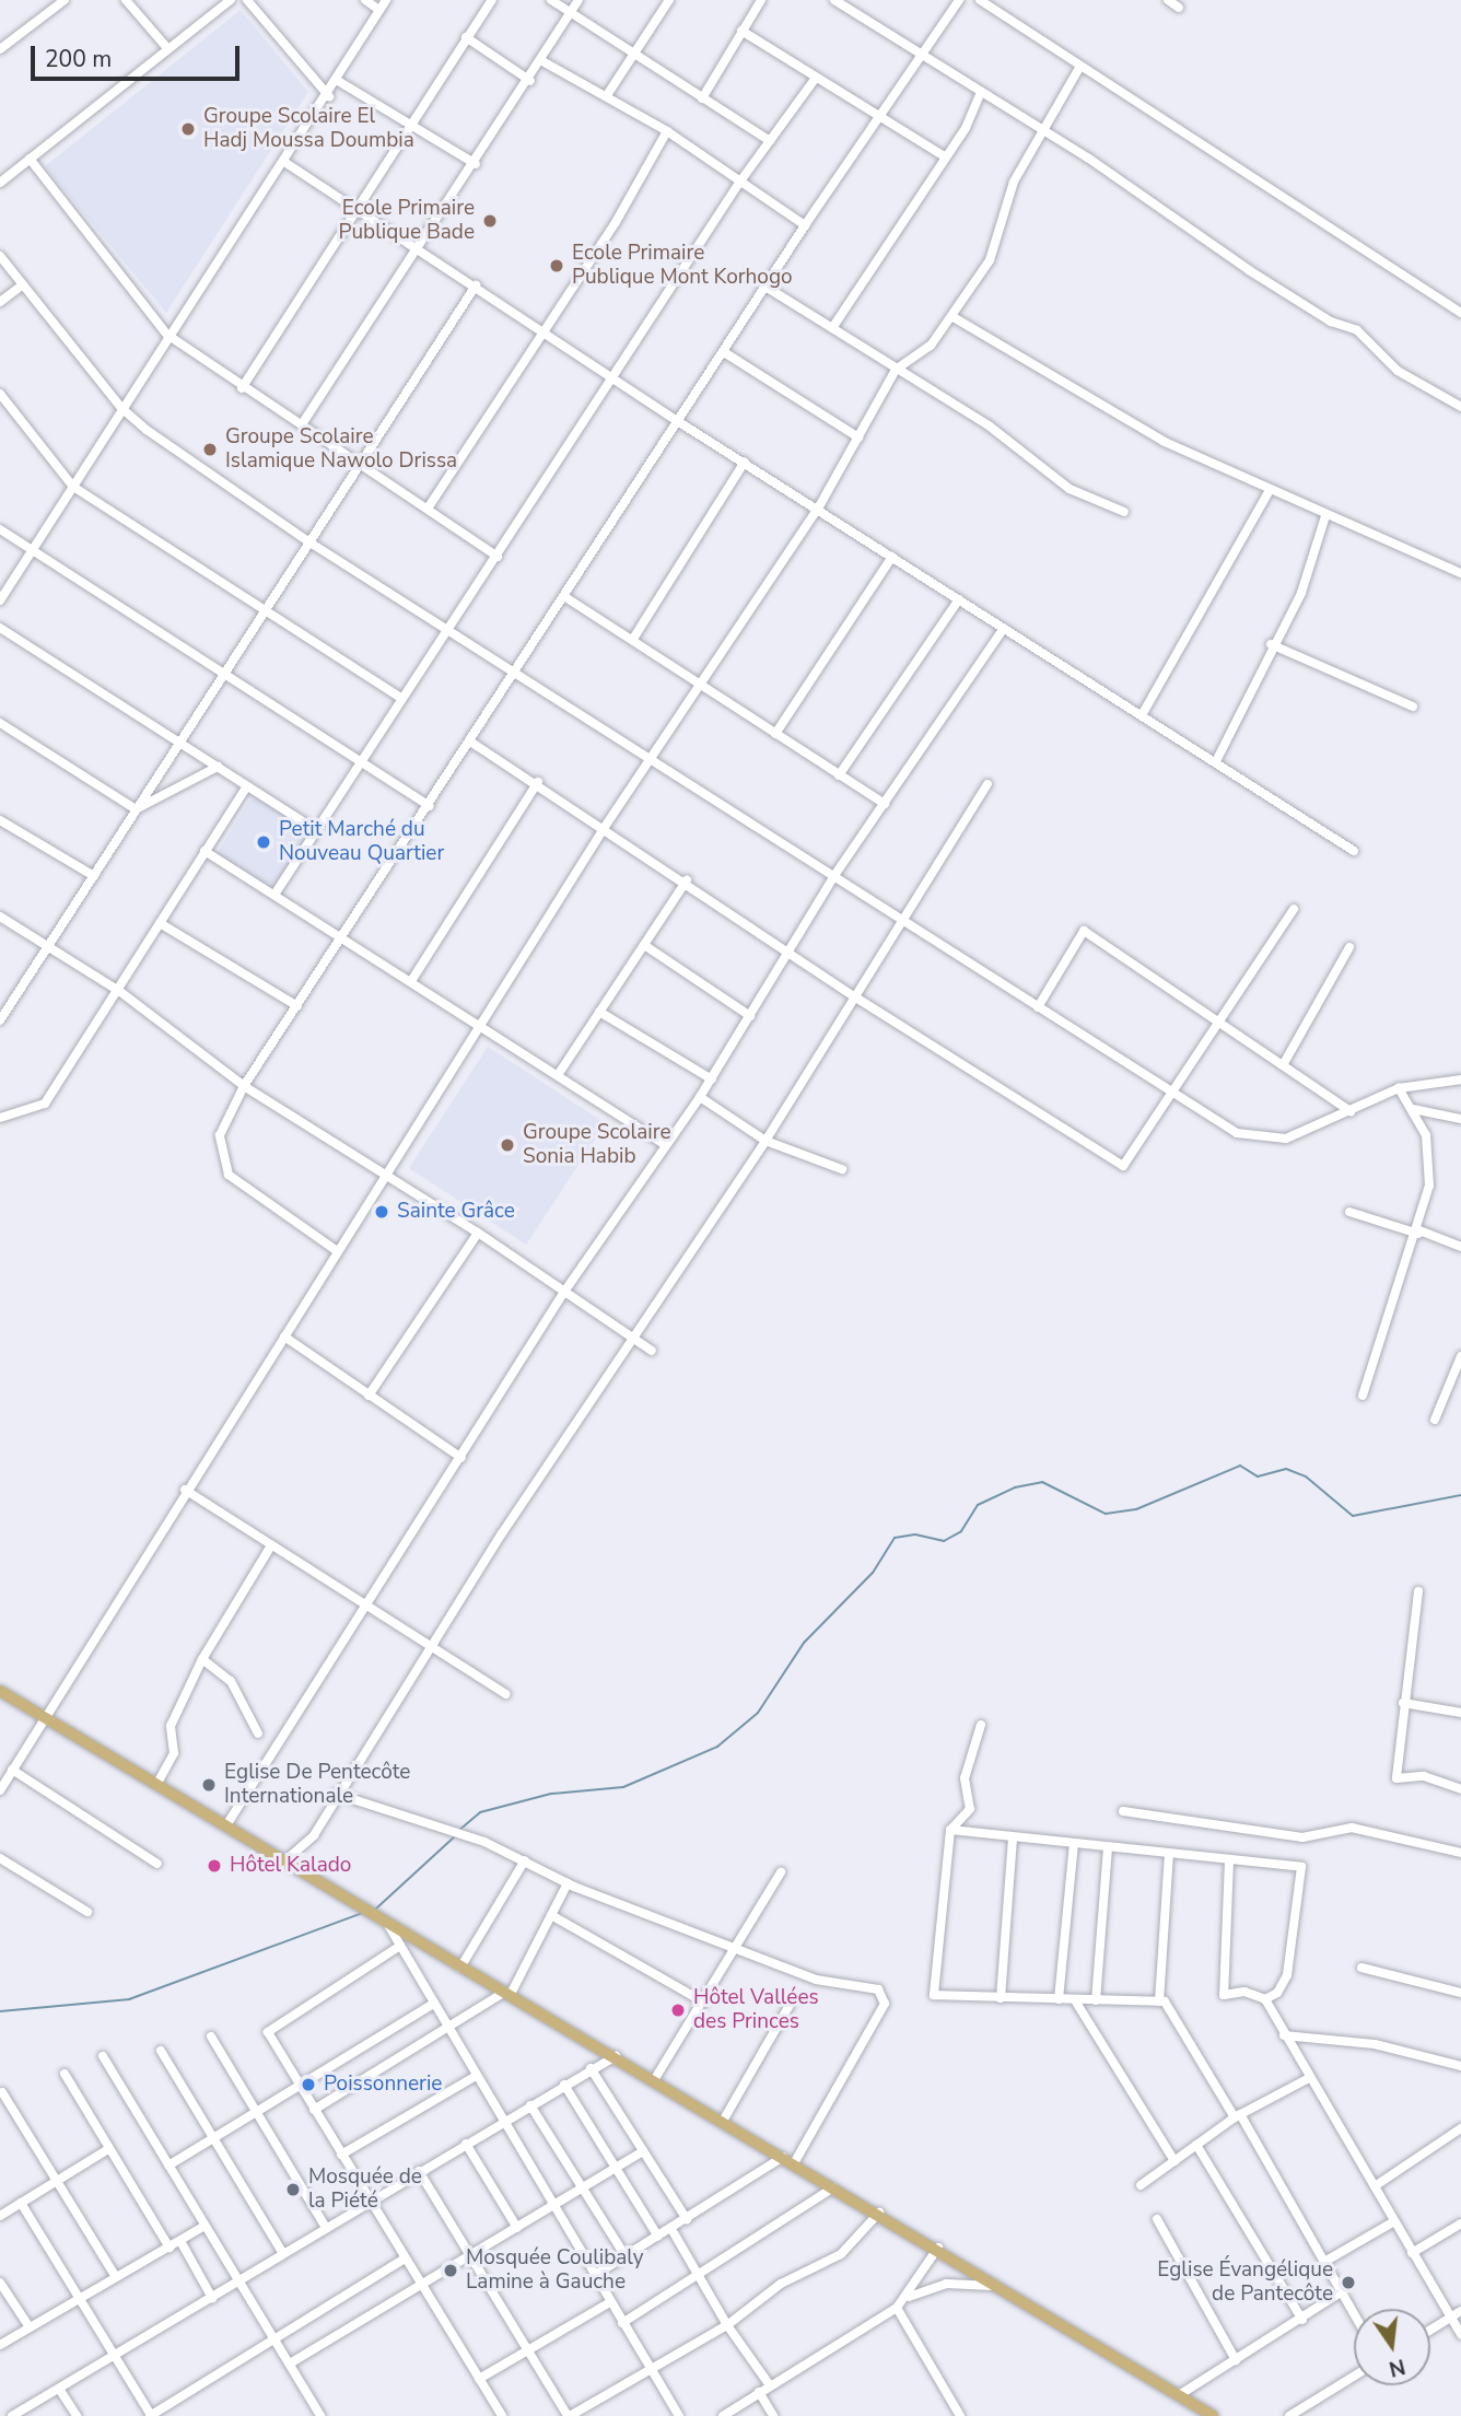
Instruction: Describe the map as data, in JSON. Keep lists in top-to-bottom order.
{
  "places": [
    "Groupe Scolaire El Hadj Moussa Doumbia",
    "Ecole Primaire Publique Bade",
    "Ecole Primaire Publique Mont Korhogo",
    "Groupe Scolaire Islamique Nawolo Drissa",
    "Petit Marché du Nouveau Quartier",
    "Groupe Scolaire Sonia Habib",
    "Sainte Grâce",
    "Eglise De Pentecôte Internationale",
    "Hôtel Kalado",
    "Hôtel Vallées des Princes",
    "Poissonnerie",
    "Mosquée de la Piété",
    "Mosquée Coulibaly Lamine à Gauche",
    "Eglise Évangélique de Pantecôte"
  ],
  "scale_bar": "200 m",
  "north": "bottom"
}
